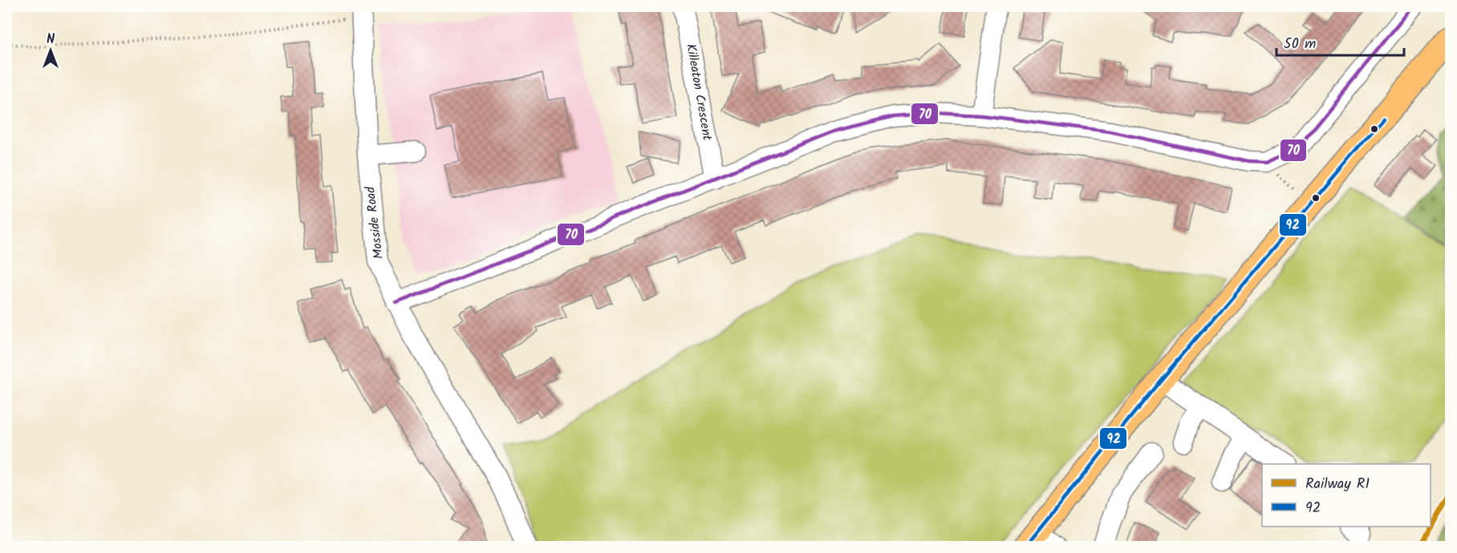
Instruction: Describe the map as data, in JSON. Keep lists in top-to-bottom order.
{
  "streets": {
    "street": ["Killeaton Crescent", "Mosside Road"]
  },
  "lines": ["transit line 70", "transit line 92", "rail line R1"],
  "legend": ["Railway R1", "92"],
  "scale_bar": "50 m",
  "north": "top"
}
